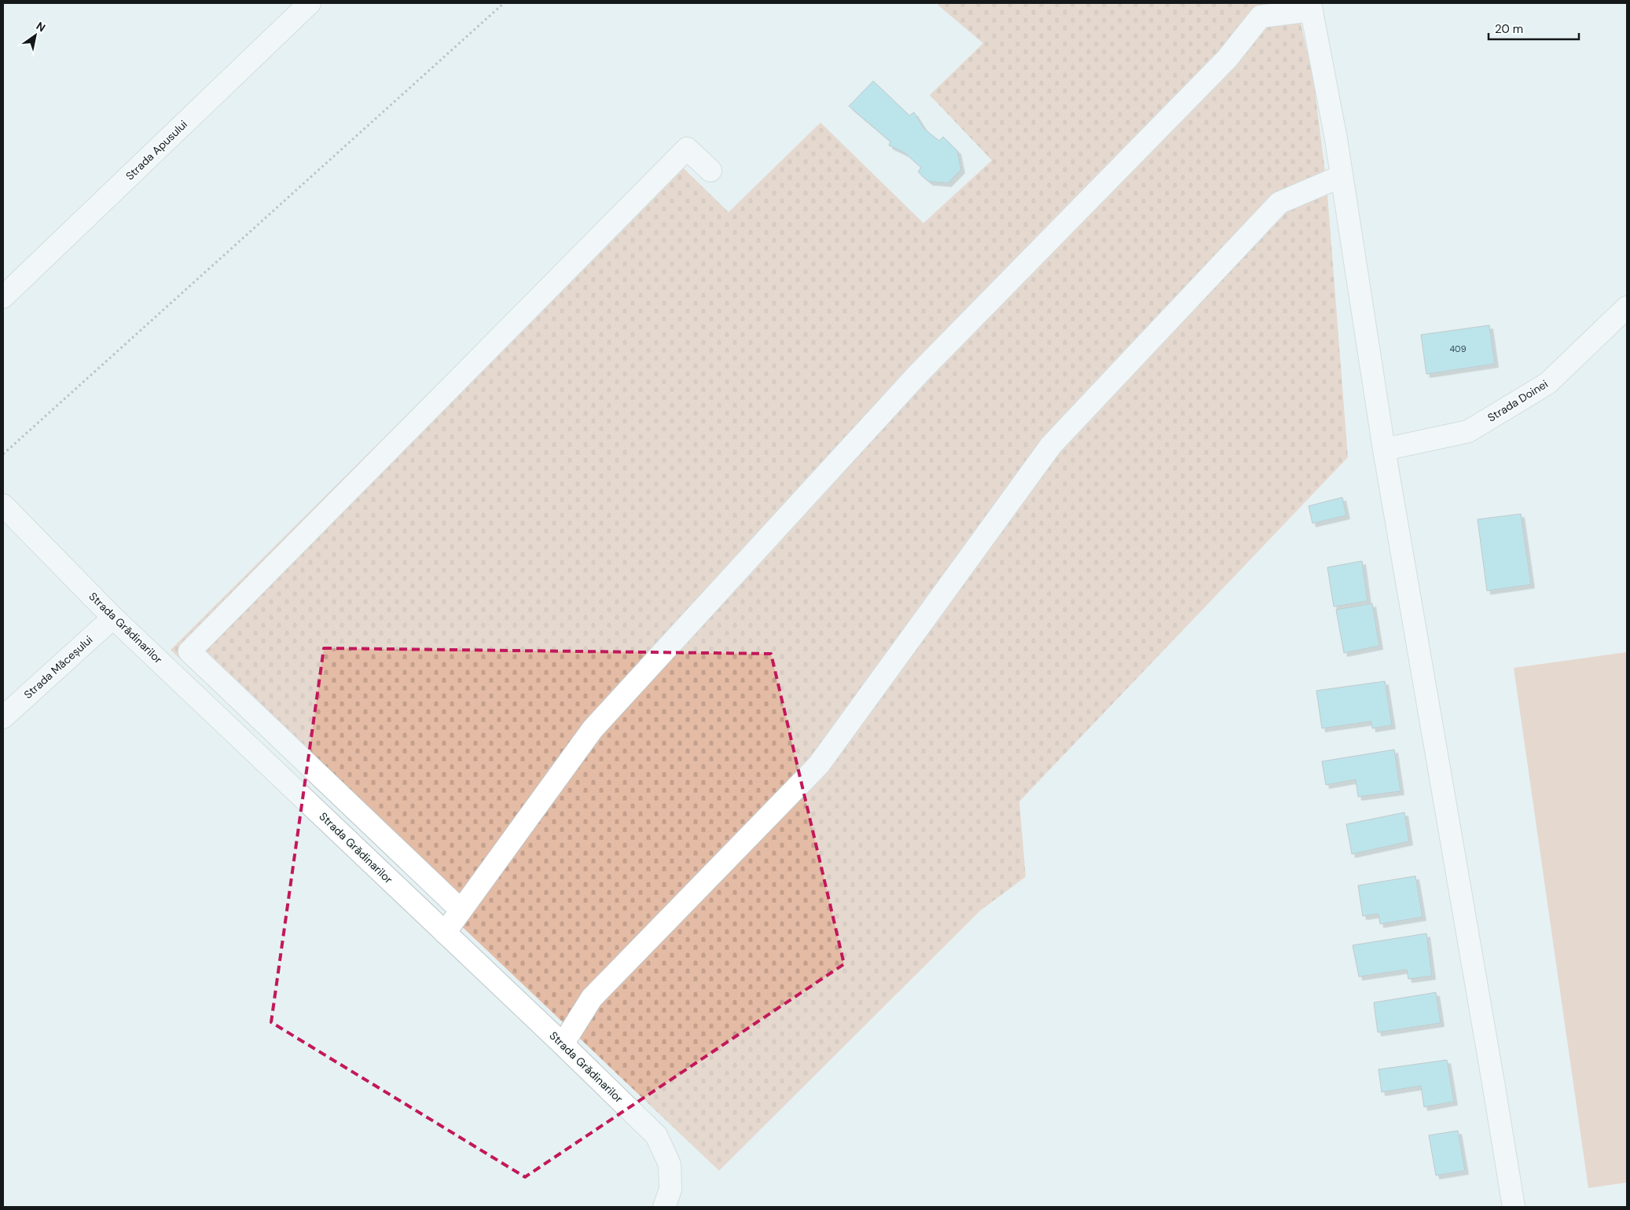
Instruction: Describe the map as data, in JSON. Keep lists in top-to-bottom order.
{
  "streets": {
    "street": [
      "Strada Apusului",
      "Strada Doinei",
      "Strada Grădinarilor",
      "Strada Măceșului"
    ]
  },
  "crossings": [
    ["Strada Grădinarilor", "Strada Măceșului"]
  ],
  "house_numbers": ["409"],
  "scale_bar": "20 m",
  "north": "top right"
}
